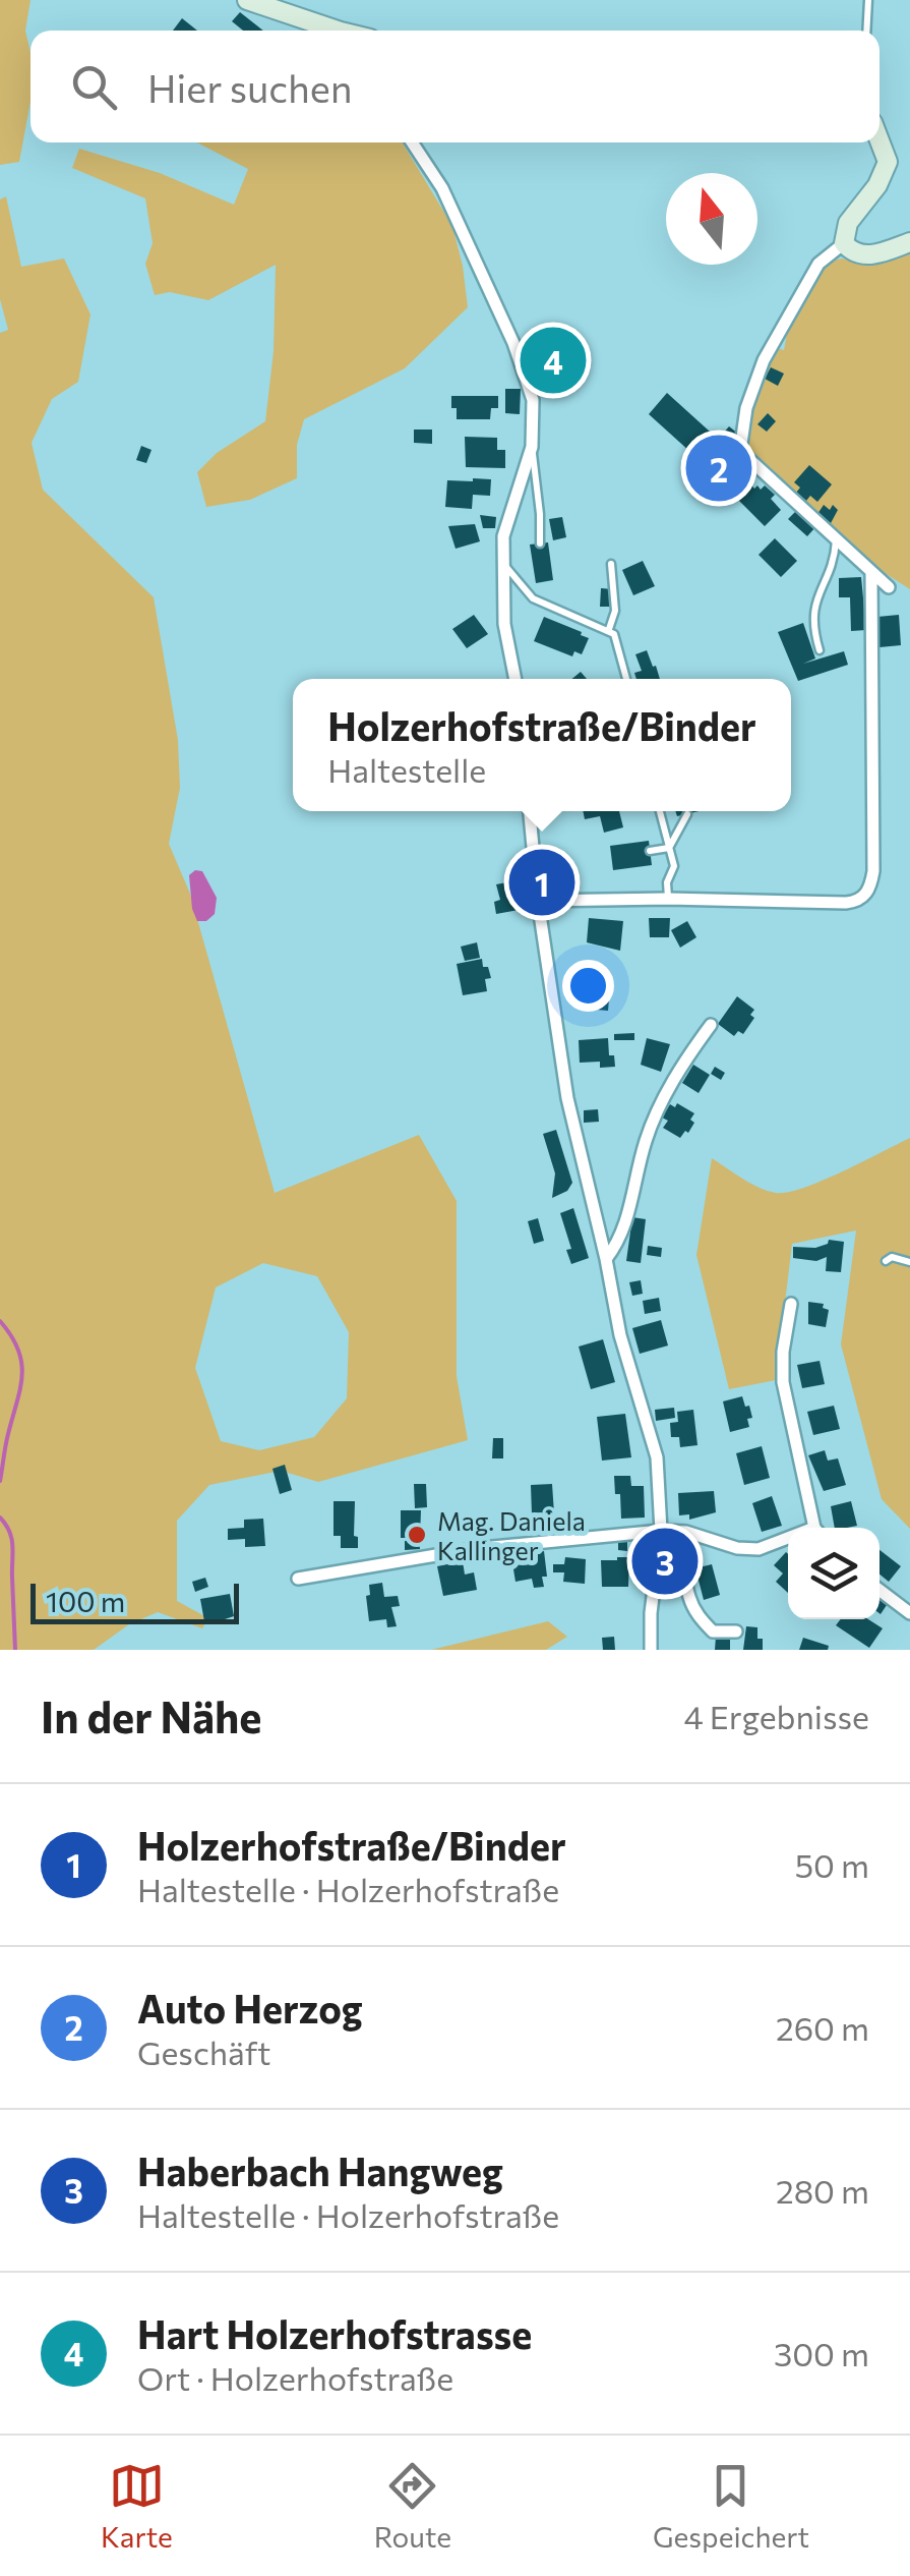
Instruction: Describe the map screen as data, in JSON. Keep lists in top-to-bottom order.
{
  "places": ["Mag. Daniela Kallinger"],
  "scale_bar": "100 m",
  "north": "top",
  "page": {
    "search": "Hier suchen",
    "pins": [
      "4",
      "2",
      "1",
      "3"
    ],
    "popup": ["Holzerhofstraße/Binder", "Haltestelle"],
    "scale": "100 m",
    "heading": ["In der Nähe", "4 Ergebnisse"],
    "list": [
      {
        "mark": "1",
        "name": "Holzerhofstraße/Binder",
        "note": "Haltestelle · Holzerhofstraße",
        "value": "50 m"
      },
      {
        "mark": "2",
        "name": "Auto Herzog",
        "note": "Geschäft",
        "value": "260 m"
      },
      {
        "mark": "3",
        "name": "Haberbach Hangweg",
        "note": "Haltestelle · Holzerhofstraße",
        "value": "280 m"
      },
      {
        "mark": "4",
        "name": "Hart Holzerhofstrasse",
        "note": "Ort · Holzerhofstraße",
        "value": "300 m"
      }
    ],
    "nav": ["Karte", "Route", "Gespeichert"]
  }
}
